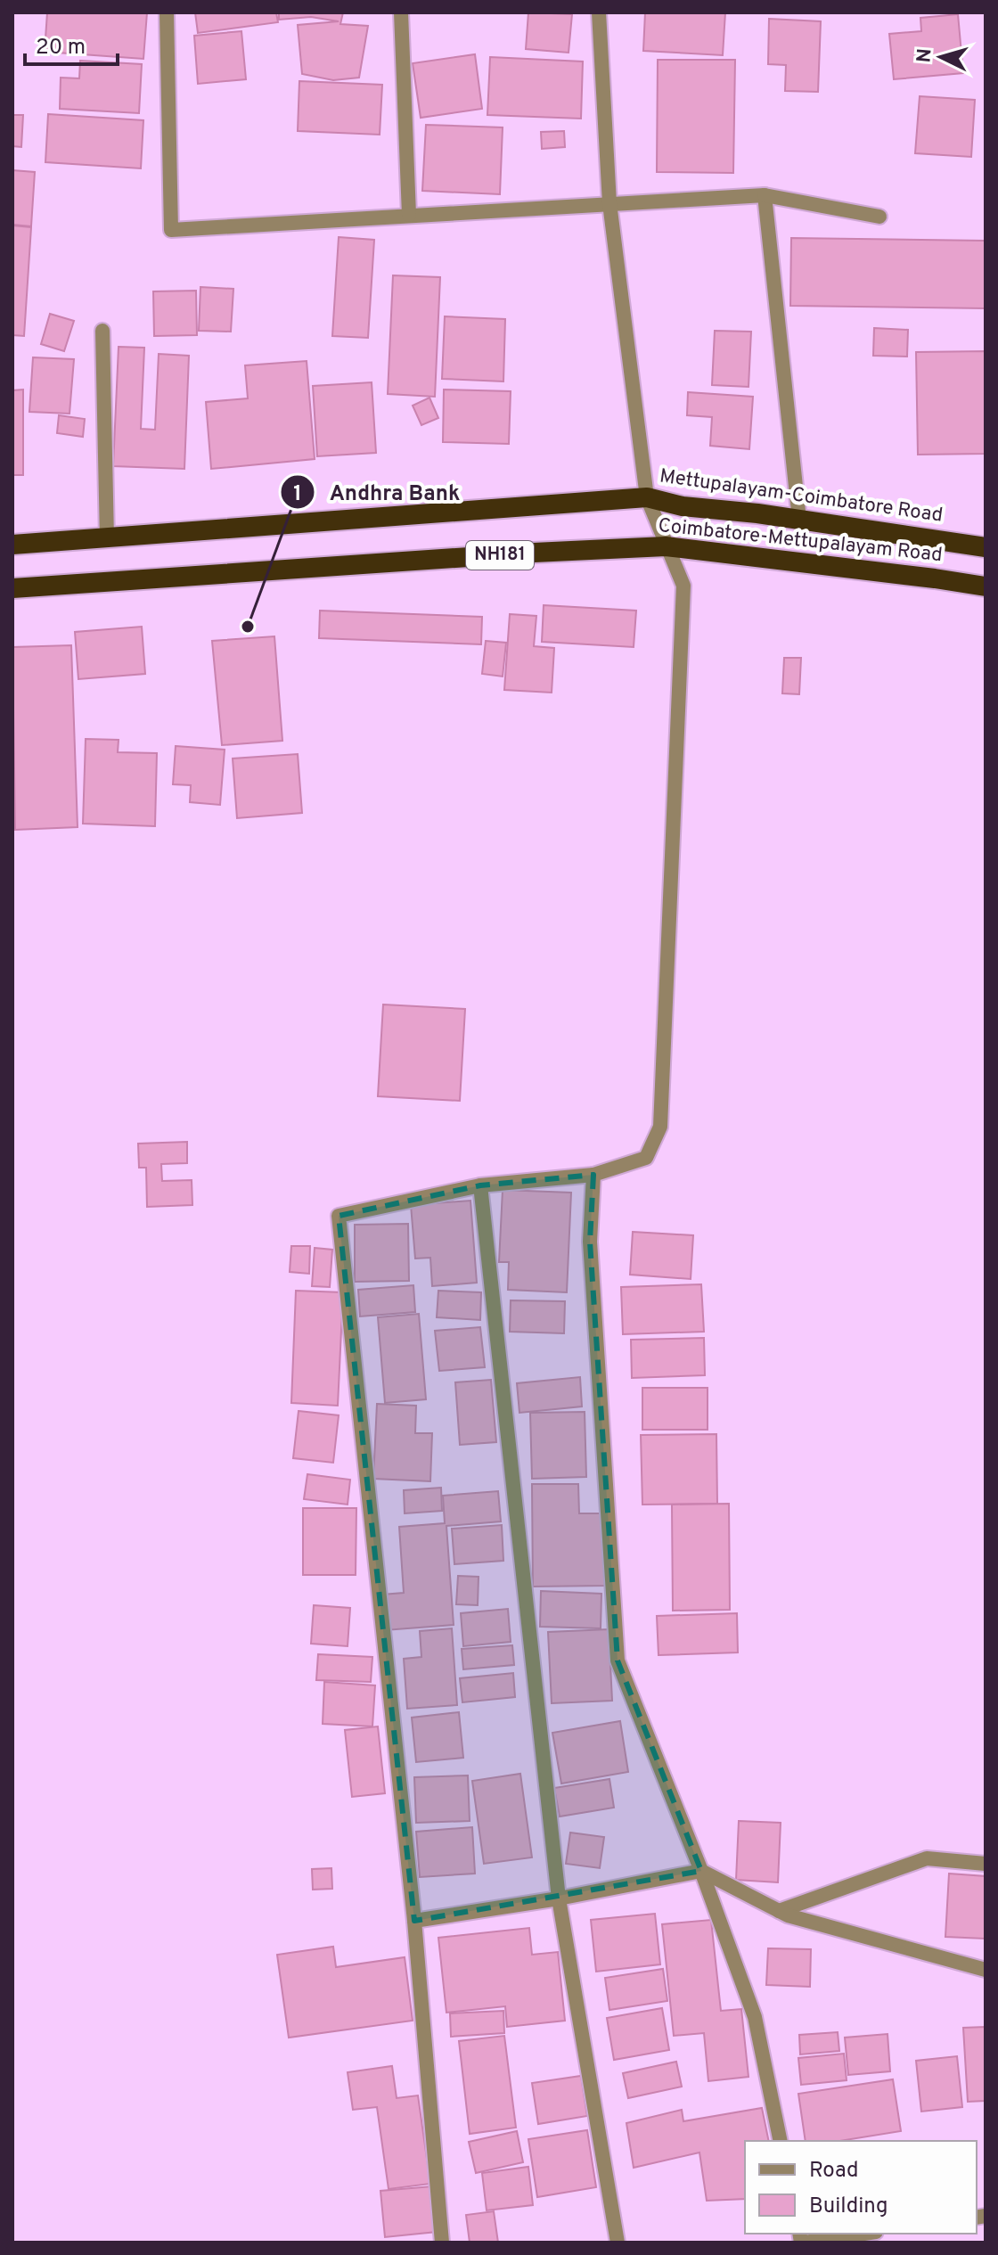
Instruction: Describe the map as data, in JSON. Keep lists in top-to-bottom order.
{
  "streets": {
    "highway": ["Mettupalayam-Coimbatore Road", "Coimbatore-Mettupalayam Road", "NH181"]
  },
  "places": ["Andhra Bank"],
  "legend": ["Road", "Building"],
  "scale_bar": "20 m",
  "north": "left"
}
